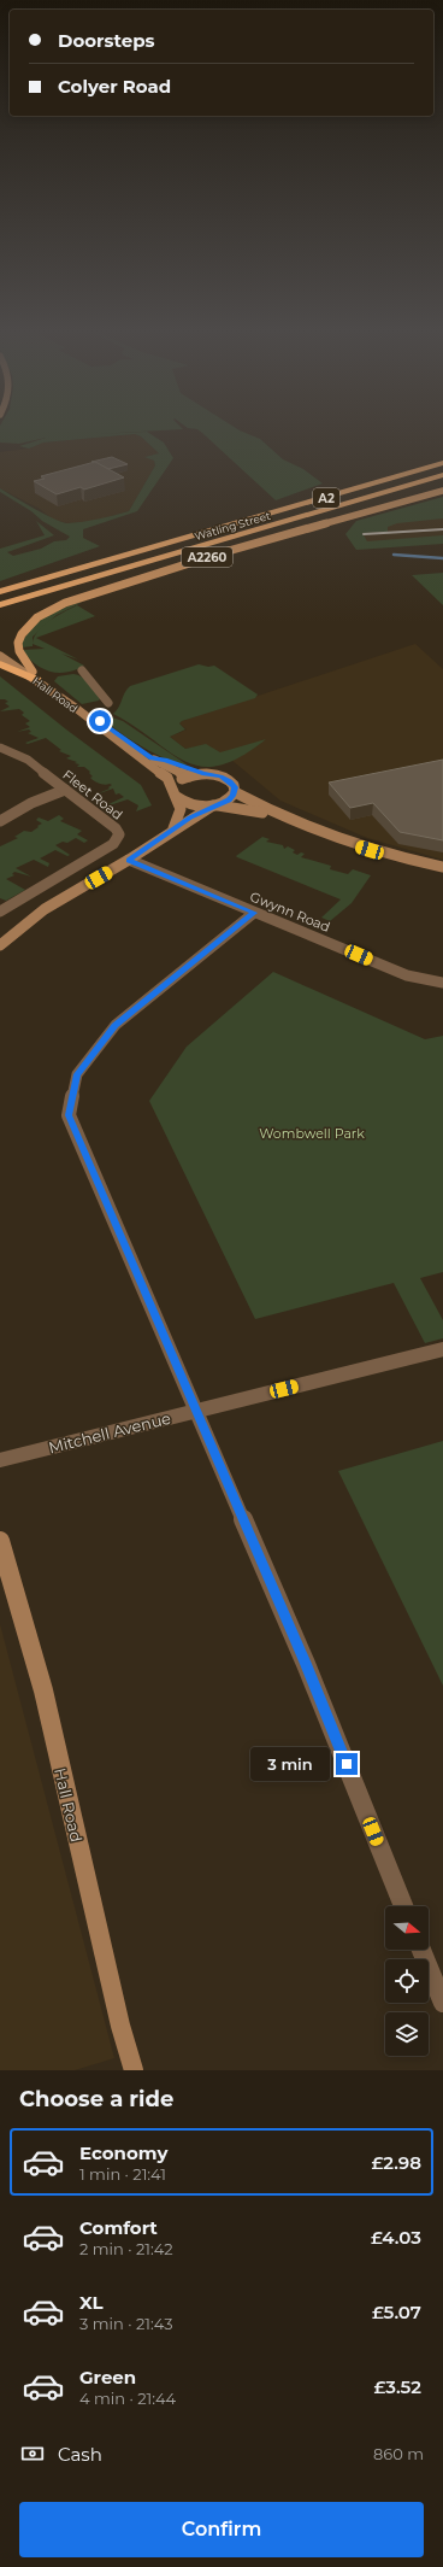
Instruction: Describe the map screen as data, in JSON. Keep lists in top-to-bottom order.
{
  "streets": {
    "highway": ["A2", "Watling Street"],
    "main road": ["A2260", "Hall Road"],
    "street": ["Fleet Road", "Gwynn Road", "Mitchell Avenue"]
  },
  "crossings": [
    ["A2260", "Hall Road"]
  ],
  "parks": ["Wombwell Park"],
  "north": "right",
  "page": {
    "banner": ["Doorsteps", "Colyer Road"],
    "bubble": "3 min",
    "heading": "Choose a ride",
    "list": [
      {
        "name": "Economy",
        "note": "1 min · 21:41",
        "value": "£2.98"
      },
      {
        "name": "Comfort",
        "note": "2 min · 21:42",
        "value": "£4.03"
      },
      {
        "name": "XL",
        "note": "3 min · 21:43",
        "value": "£5.07"
      },
      {
        "name": "Green",
        "note": "4 min · 21:44",
        "value": "£3.52"
      }
    ],
    "pay": ["Cash", "860 m"],
    "buttons": "Confirm"
  }
}
